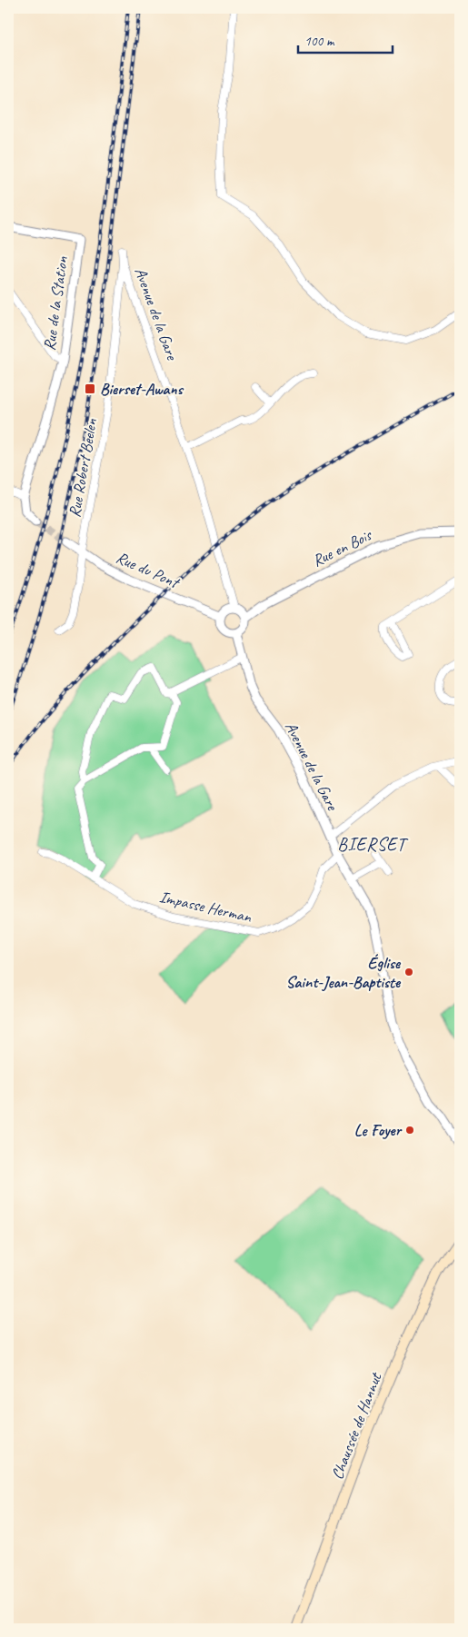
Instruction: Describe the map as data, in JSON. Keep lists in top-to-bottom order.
{
  "streets": {
    "main road": ["Chaussée de Hannut"],
    "street": [
      "Rue de la Station",
      "Avenue de la Gare",
      "Rue Robert Beelen",
      "Rue en Bois",
      "Rue du Pont",
      "Impasse Herman"
    ]
  },
  "crossings": [
    ["Avenue de la Gare", "Rue Robert Beelen"],
    ["Avenue de la Gare", "Rue en Bois"],
    ["Avenue de la Gare", "Rue du Pont"],
    ["Avenue de la Gare", "Impasse Herman"],
    ["Rue Robert Beelen", "Rue du Pont"],
    ["Rue en Bois", "Rue du Pont"]
  ],
  "districts": ["BIERSET"],
  "places": {
    "transit": ["Bierset-Awans"],
    "other": ["Église Saint-Jean-Baptiste", "Le Foyer"]
  },
  "scale_bar": "100 m"
}
